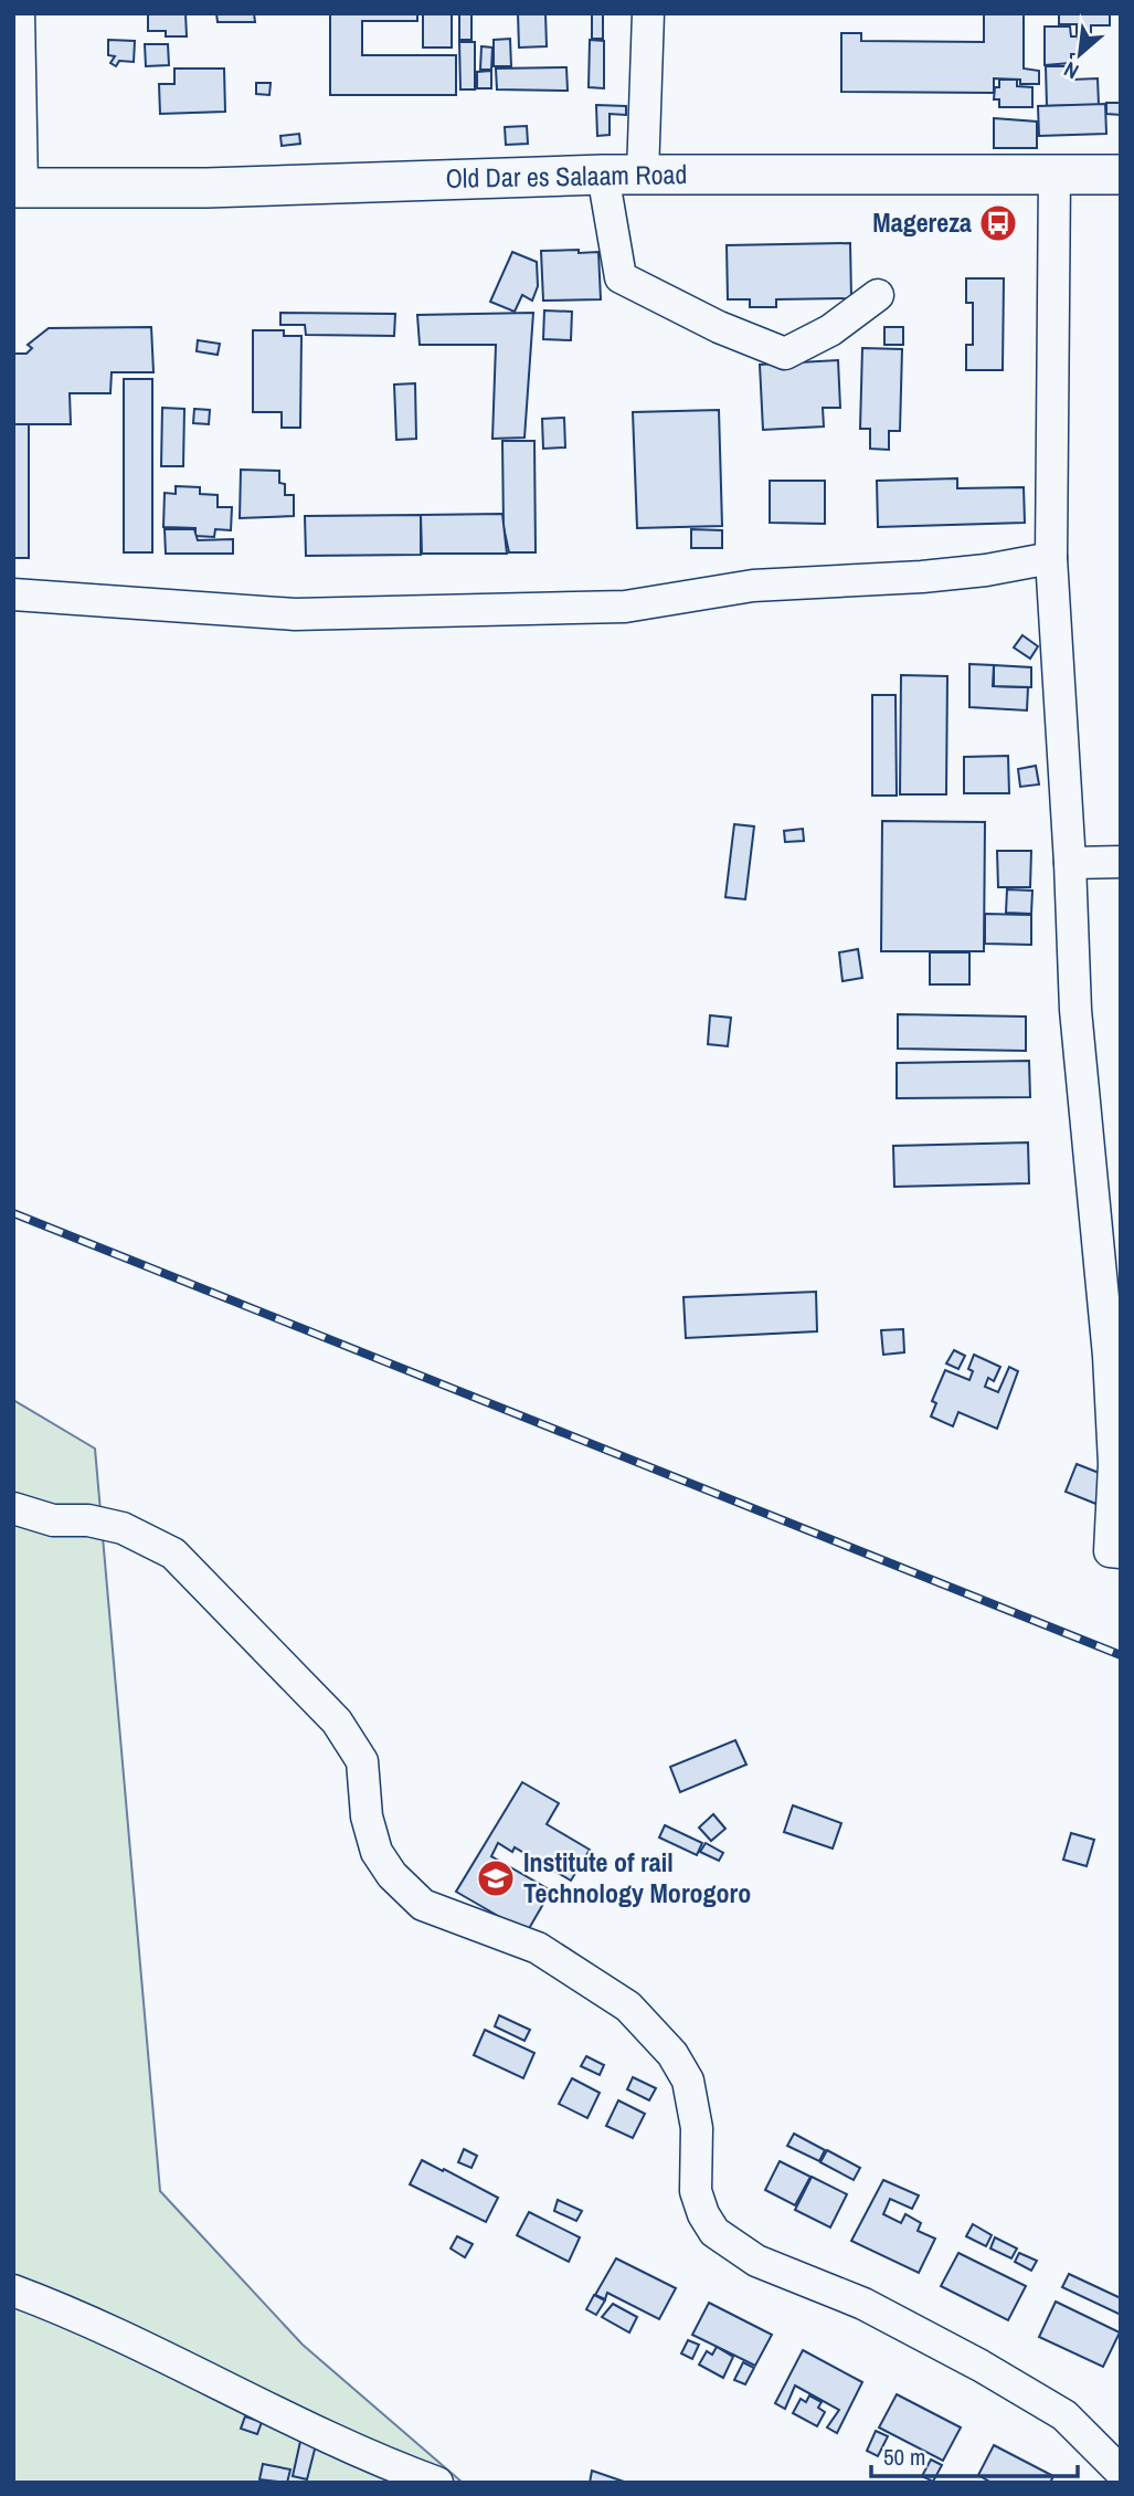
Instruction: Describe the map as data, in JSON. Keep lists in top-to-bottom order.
{
  "streets": {
    "main road": ["Old Dar es Salaam Road"]
  },
  "places": {
    "bus stop": ["Magereza"],
    "school or university": ["Institute of rail Technology Morogoro"]
  },
  "scale_bar": "50 m",
  "north": "bottom left"
}
